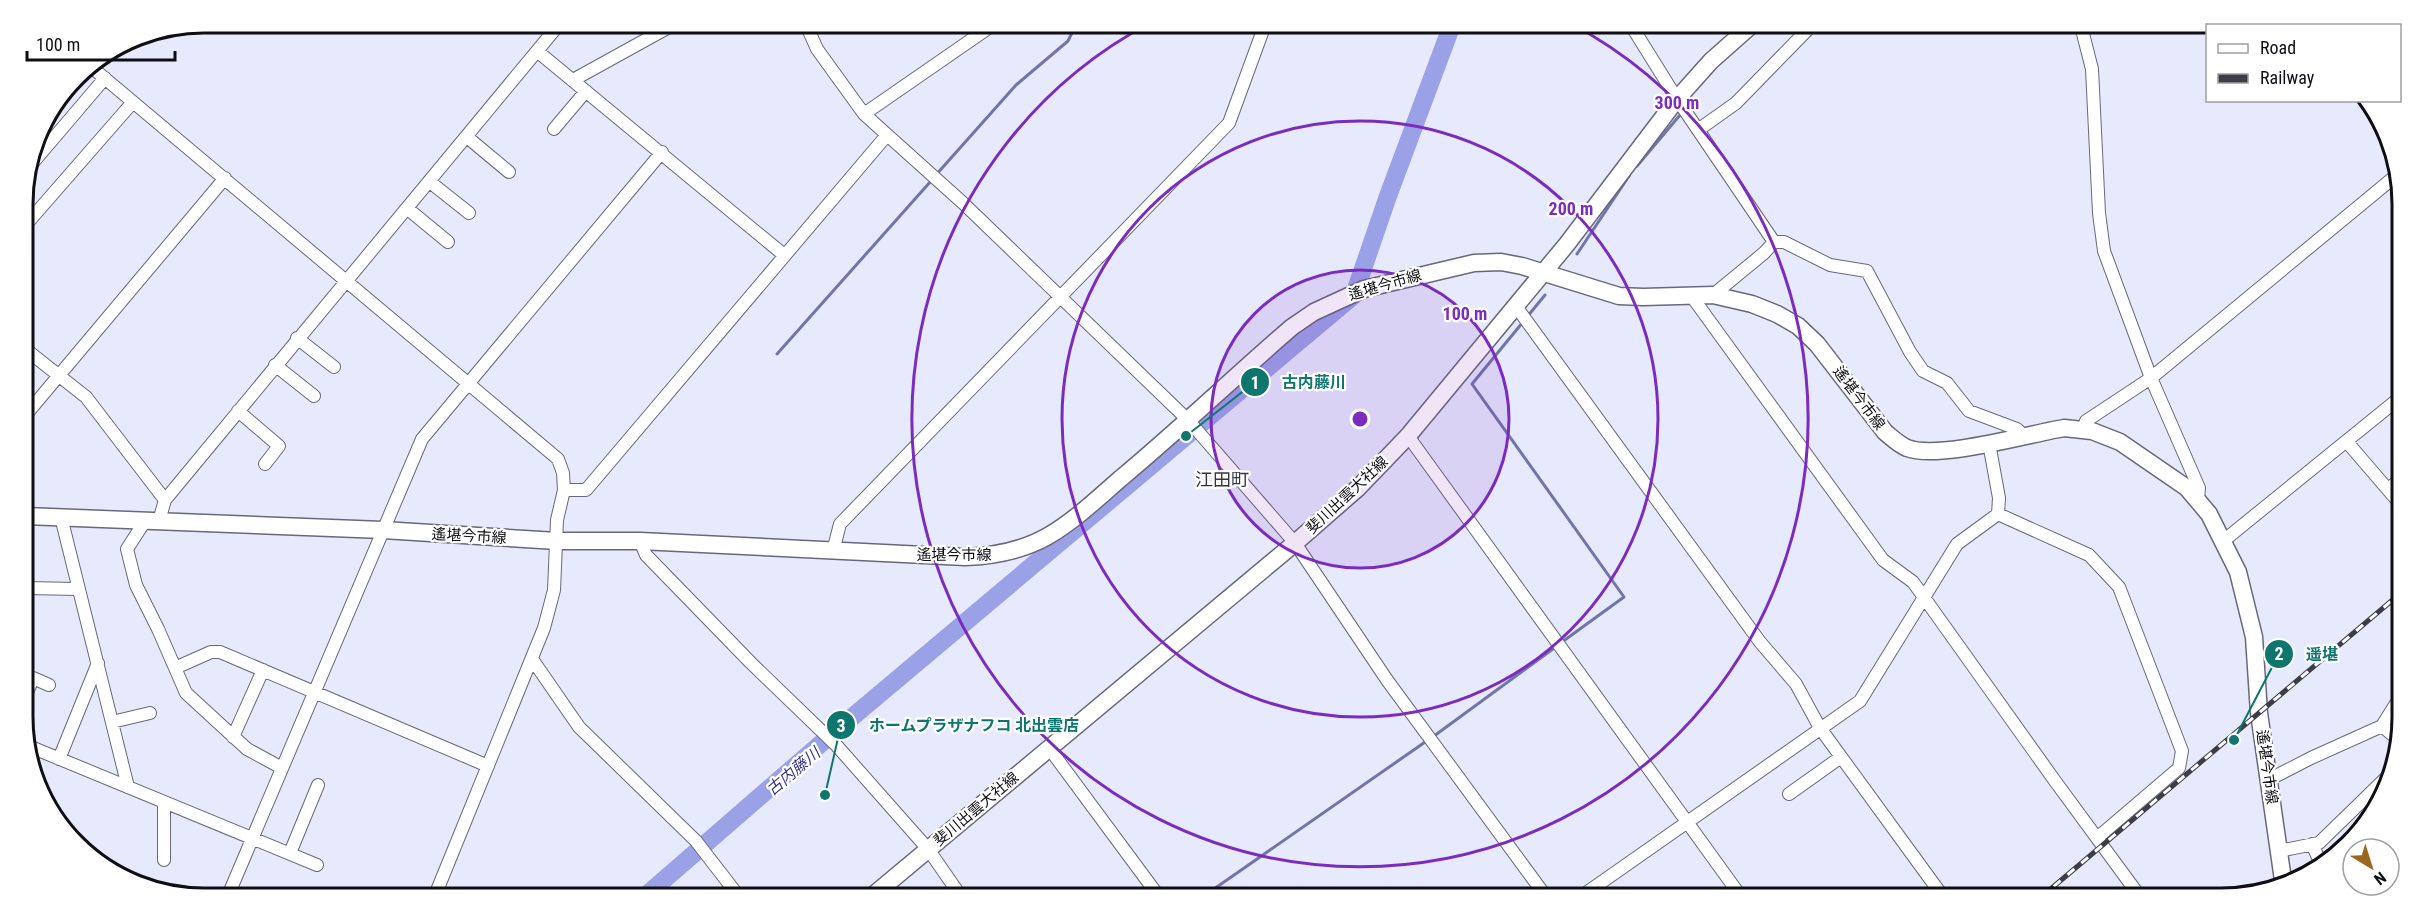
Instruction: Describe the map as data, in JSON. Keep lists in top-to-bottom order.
{
  "streets": {
    "main road": ["遙堪今市線", "斐川出雲大社線"]
  },
  "crossings": [
    ["遙堪今市線", "斐川出雲大社線"]
  ],
  "districts": ["江田町"],
  "water": ["古内藤川"],
  "places": ["古内藤川", "遥堪", "ホームプラザナフコ 北出雲店"],
  "legend": ["Road", "Railway"],
  "scale_bar": "100 m",
  "north": "bottom right",
  "rings": ["300 m", "200 m", "100 m"]
}
